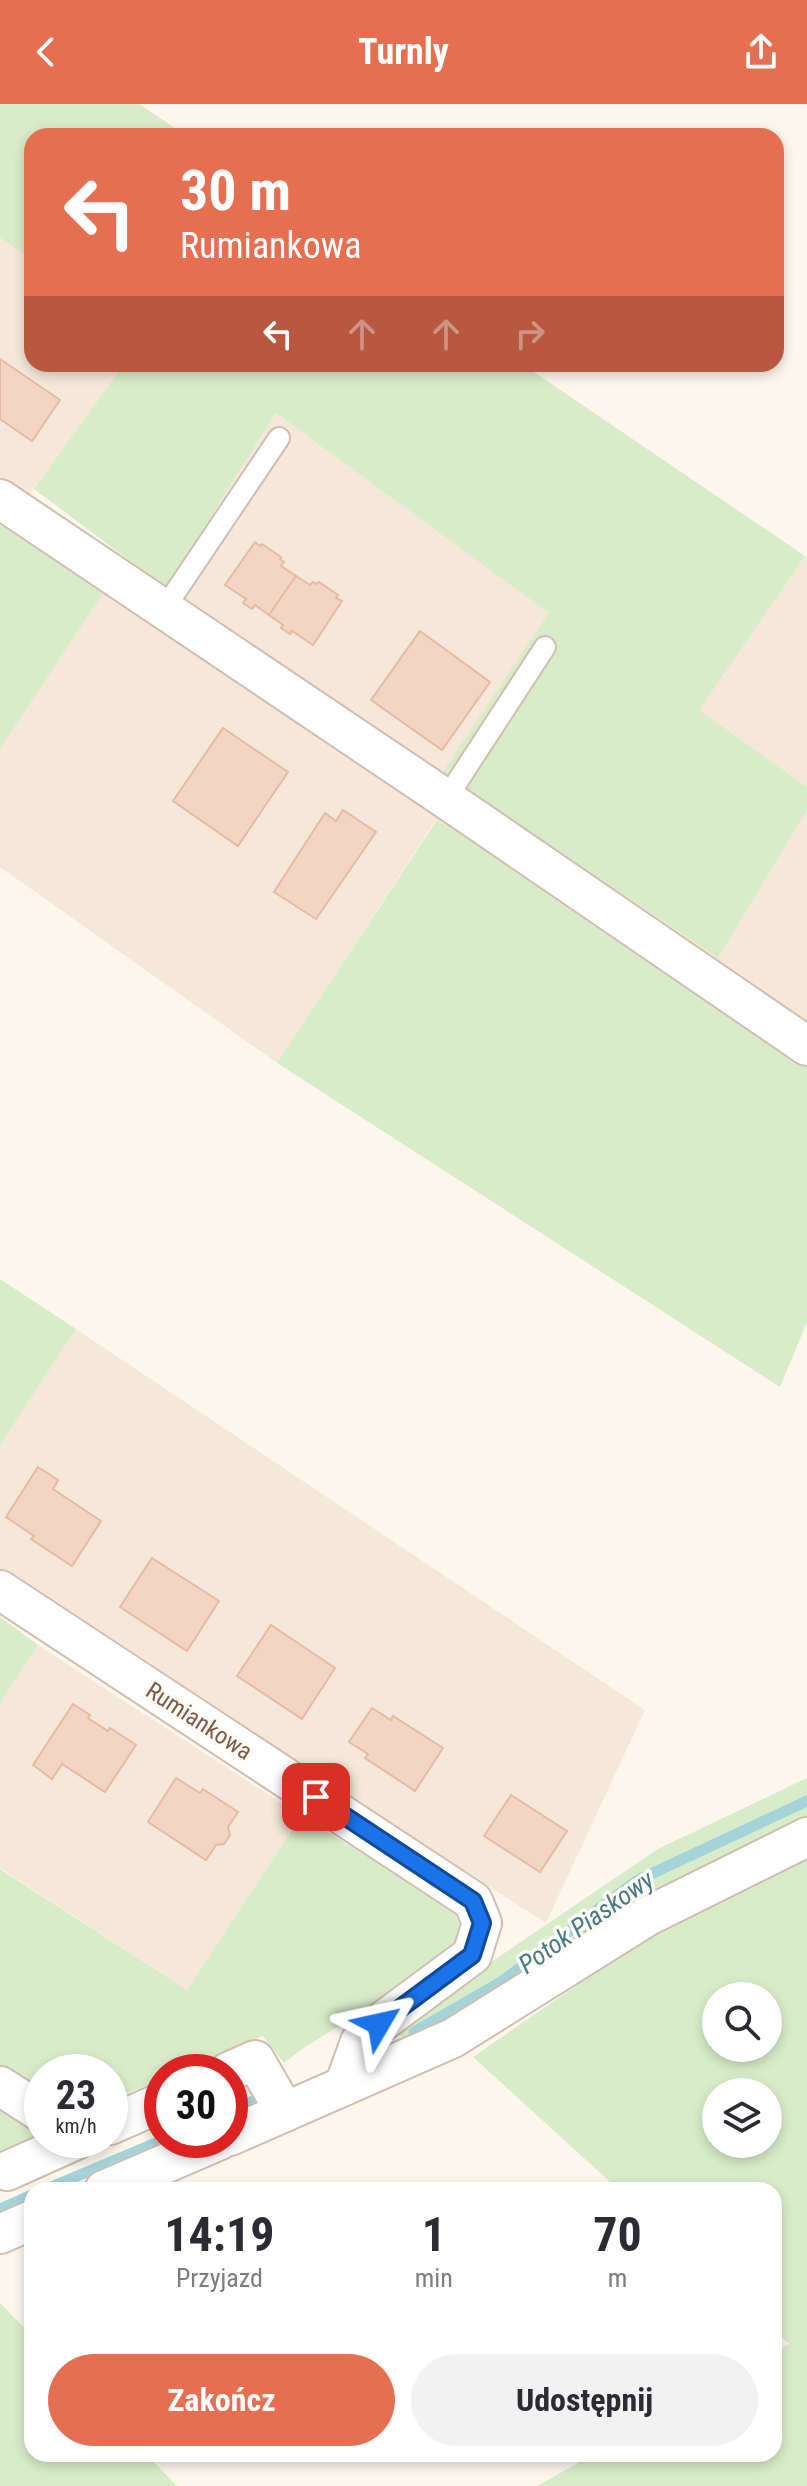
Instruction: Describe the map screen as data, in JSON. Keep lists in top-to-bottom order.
{
  "streets": {
    "street": ["Rumiankowa"]
  },
  "water": ["Potok Piaskowy"],
  "page": {
    "header": "Turnly",
    "turn": ["30 m", "Rumiankowa"],
    "speed": "23 km/h",
    "limit": "30",
    "eta": [
      "14:19",
      "Przyjazd",
      "1",
      "min",
      "70",
      "m"
    ],
    "buttons": ["Zakończ", "Udostępnij"]
  }
}
